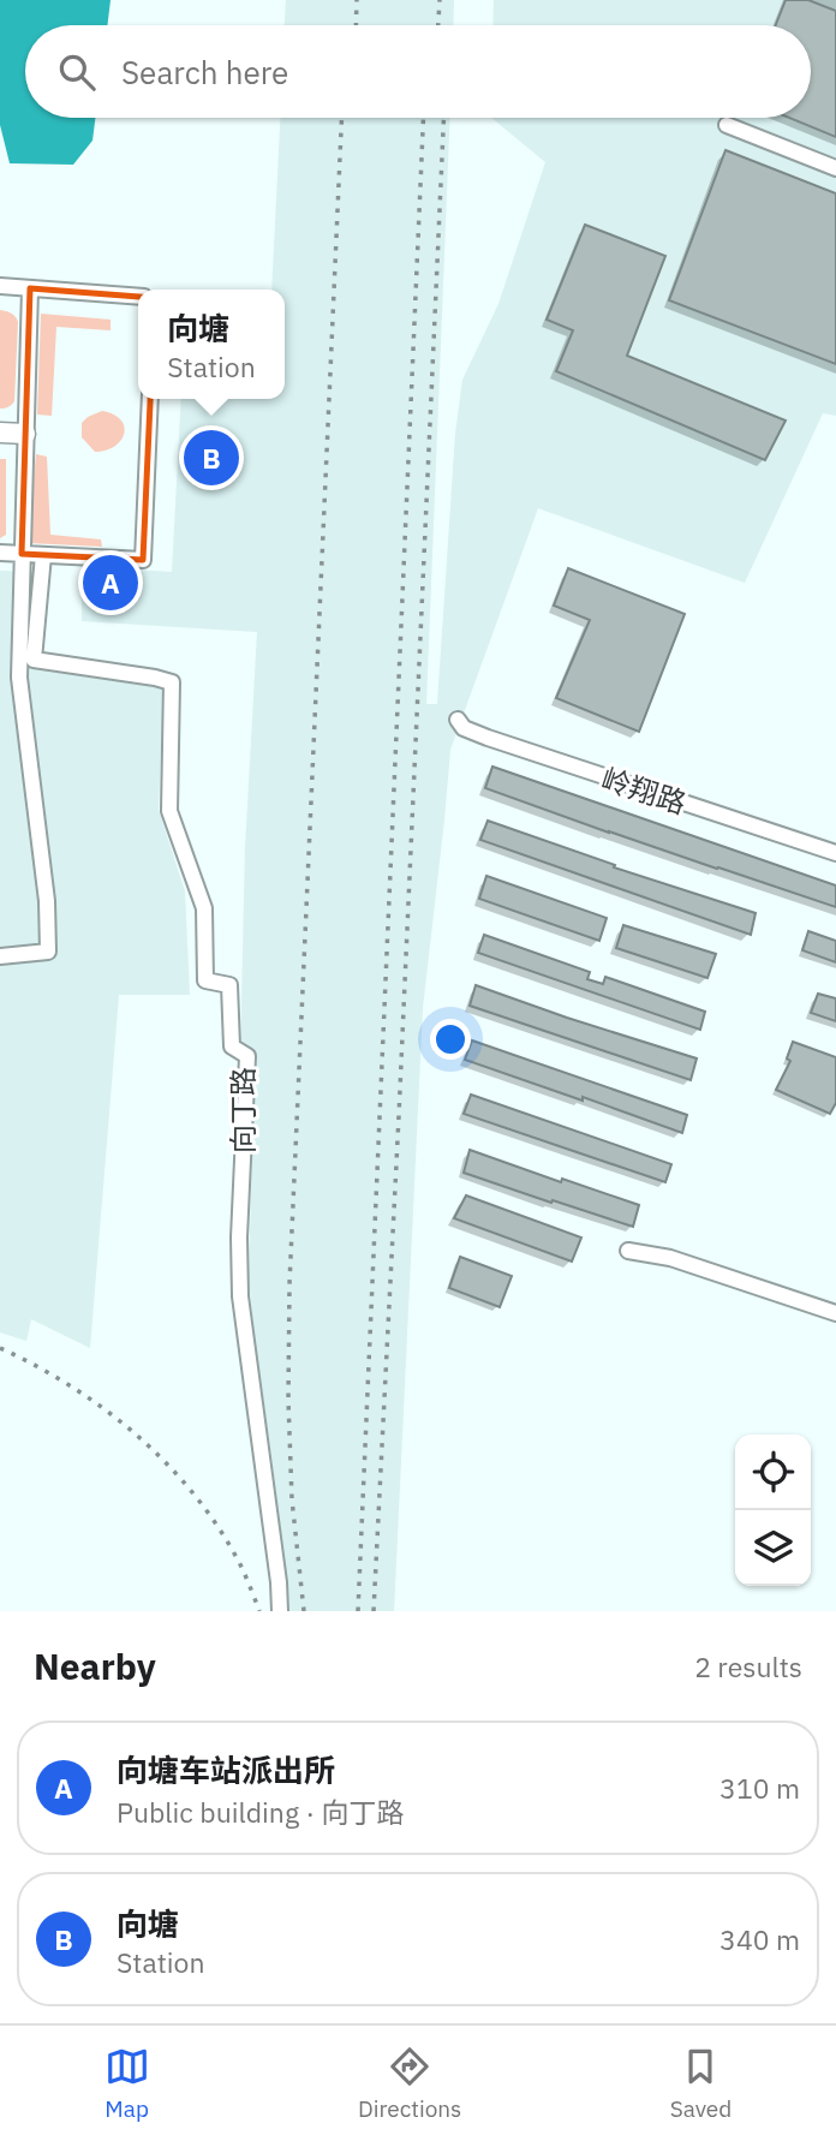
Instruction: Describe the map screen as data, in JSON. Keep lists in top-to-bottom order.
{
  "streets": {
    "street": ["岭翔路", "向丁路"]
  },
  "page": {
    "search": "Search here",
    "popup": ["向塘", "Station"],
    "pins": ["B", "A"],
    "heading": ["Nearby", "2 results"],
    "list": [
      {
        "mark": "A",
        "name": "向塘车站派出所",
        "note": "Public building · 向丁路",
        "value": "310 m"
      },
      {
        "mark": "B",
        "name": "向塘",
        "note": "Station",
        "value": "340 m"
      }
    ],
    "nav": ["Map", "Directions", "Saved"]
  }
}
